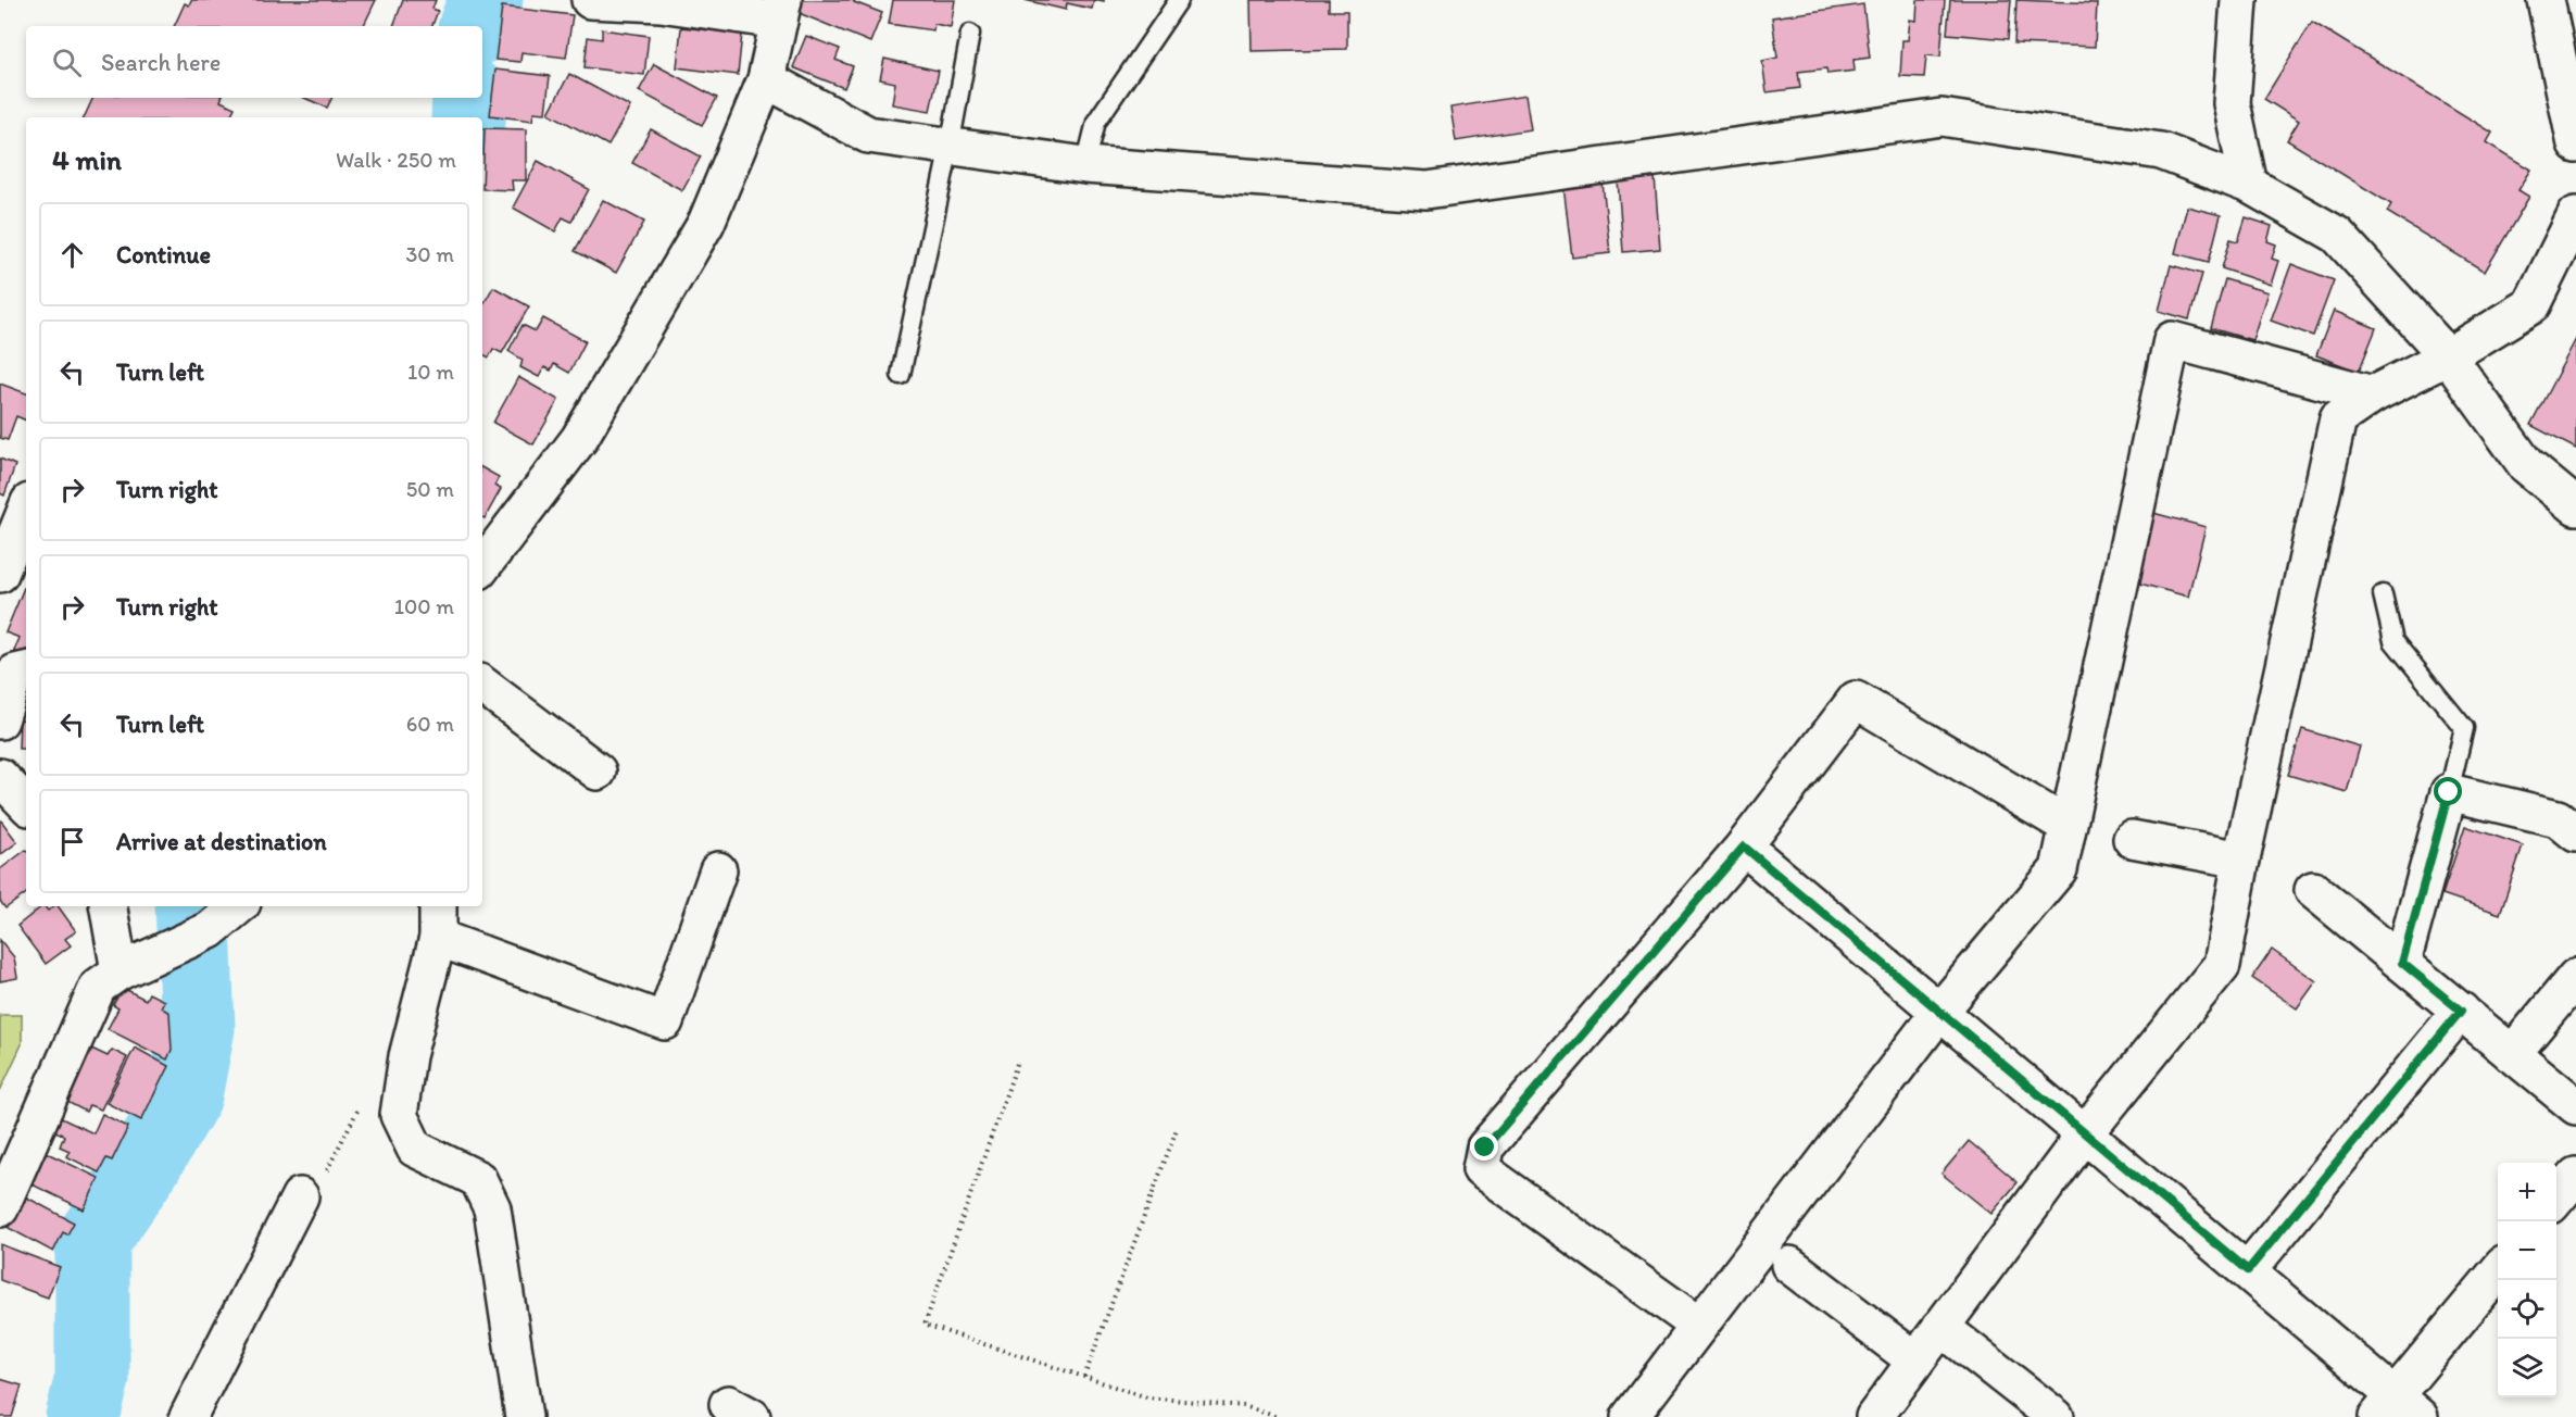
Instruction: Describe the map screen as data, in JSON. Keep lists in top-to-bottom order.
{
  "page": {
    "search": "Search here",
    "heading": ["4 min", "Walk · 250 m"],
    "list": [
      ["Continue", "30 m"],
      ["Turn left", "10 m"],
      ["Turn right", "50 m"],
      ["Turn right", "100 m"],
      ["Turn left", "60 m"],
      "Arrive at destination"
    ],
    "map_buttons": ["+", "−"]
  }
}
